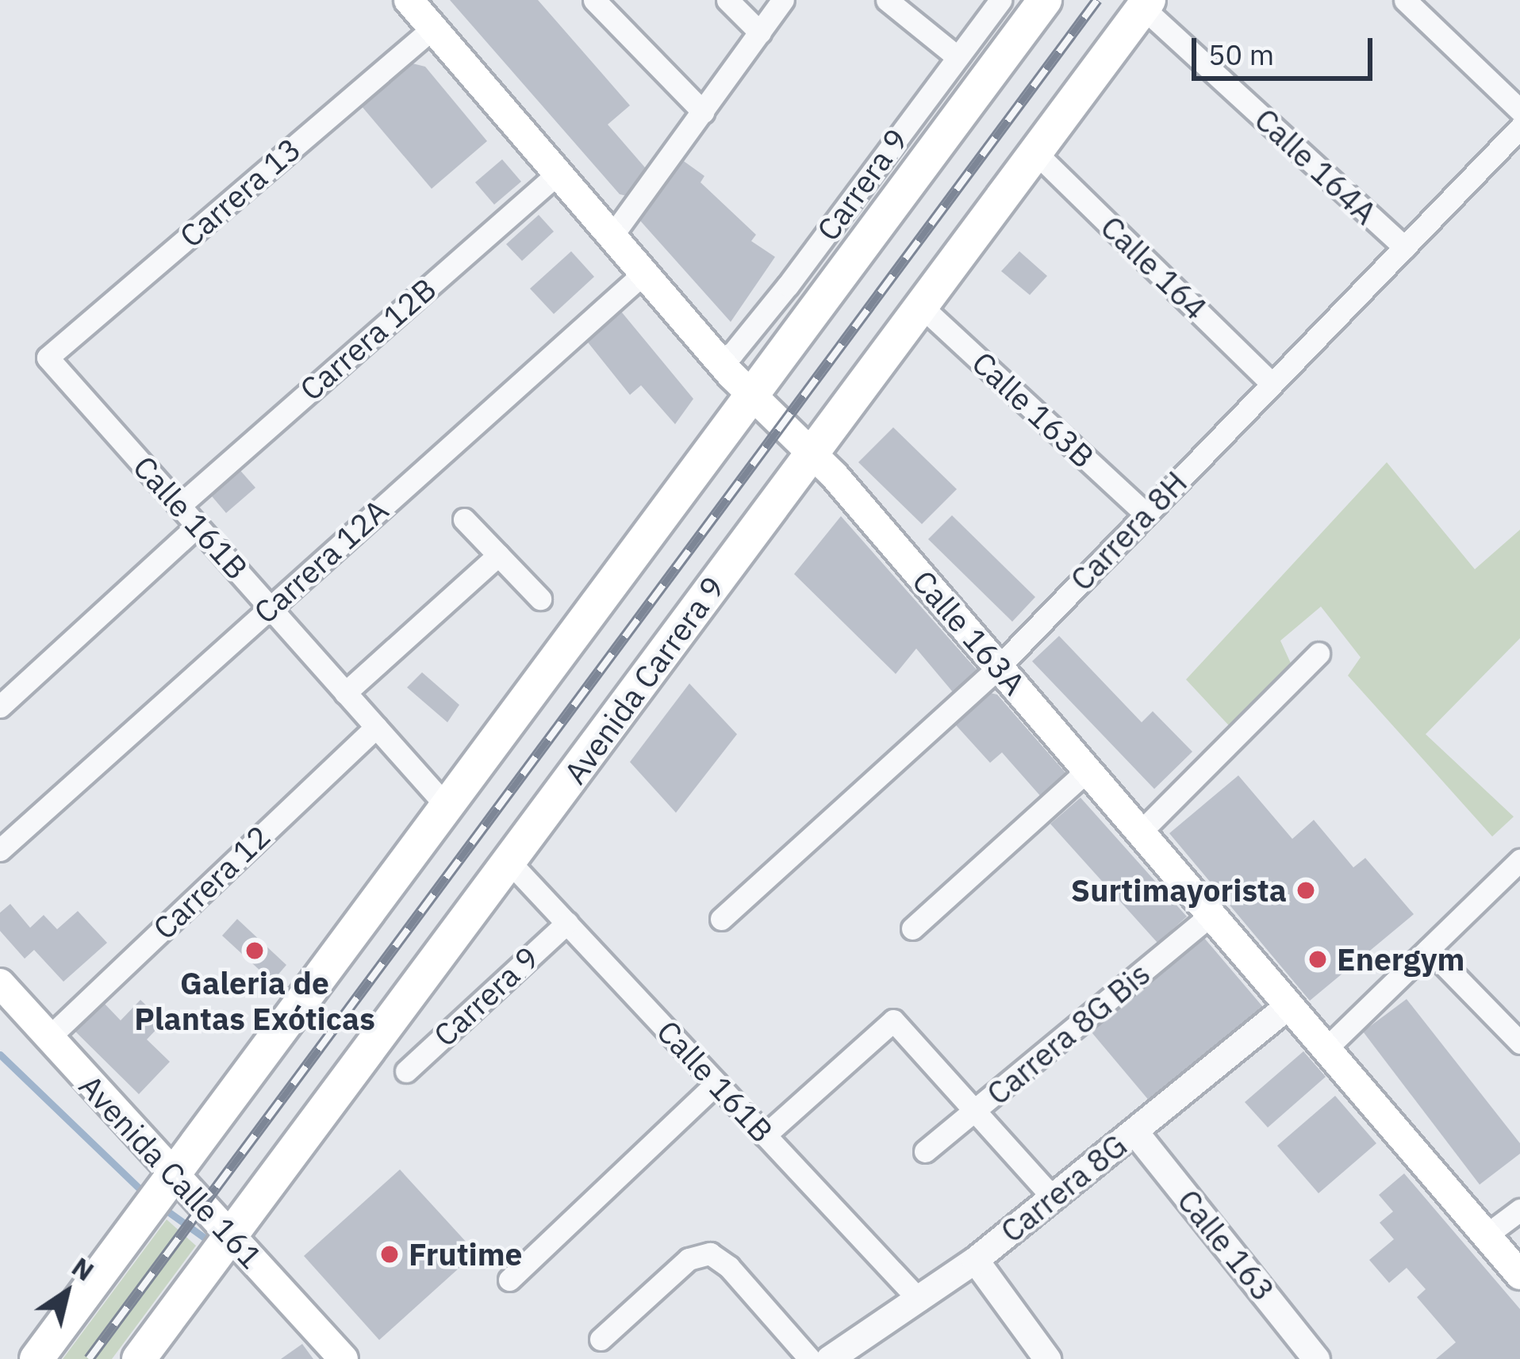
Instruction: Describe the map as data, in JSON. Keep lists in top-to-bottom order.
{
  "streets": {
    "main road": ["Calle 163A", "Avenida Carrera 9", "Avenida Calle 161"],
    "street": [
      "Calle 164A",
      "Carrera 9",
      "Carrera 13",
      "Calle 164",
      "Carrera 12B",
      "Calle 163B",
      "Calle 161B",
      "Carrera 8H",
      "Carrera 12A",
      "Carrera 12",
      "Carrera 8G Bis",
      "Carrera 8G",
      "Calle 163"
    ]
  },
  "crossings": [
    ["Calle 164A", "Carrera 8H"],
    ["Calle 164A", "Avenida Carrera 9"],
    ["Carrera 9", "Calle 161B"],
    ["Carrera 9", "Calle 163A"],
    ["Carrera 13", "Calle 161B"],
    ["Carrera 13", "Calle 163A"],
    ["Calle 164", "Carrera 8H"],
    ["Calle 164", "Avenida Carrera 9"],
    ["Carrera 12B", "Calle 161B"],
    ["Carrera 12B", "Calle 163A"],
    ["Calle 163B", "Carrera 8H"],
    ["Calle 163B", "Avenida Carrera 9"],
    ["Calle 161B", "Carrera 12A"],
    ["Calle 161B", "Avenida Carrera 9"],
    ["Calle 161B", "Carrera 12"],
    ["Calle 161B", "Carrera 8G"],
    ["Carrera 8H", "Calle 163A"],
    ["Carrera 12A", "Calle 163A"],
    ["Calle 163A", "Avenida Carrera 9"],
    ["Calle 163A", "Carrera 8G Bis"],
    ["Calle 163A", "Carrera 8G"],
    ["Avenida Carrera 9", "Avenida Calle 161"],
    ["Carrera 12", "Avenida Calle 161"],
    ["Carrera 8G", "Calle 163"]
  ],
  "places": [
    "Surtimayorista",
    "Galeria de Plantas Exóticas",
    "Energym",
    "Frutime"
  ],
  "scale_bar": "50 m",
  "north": "top right"
}
